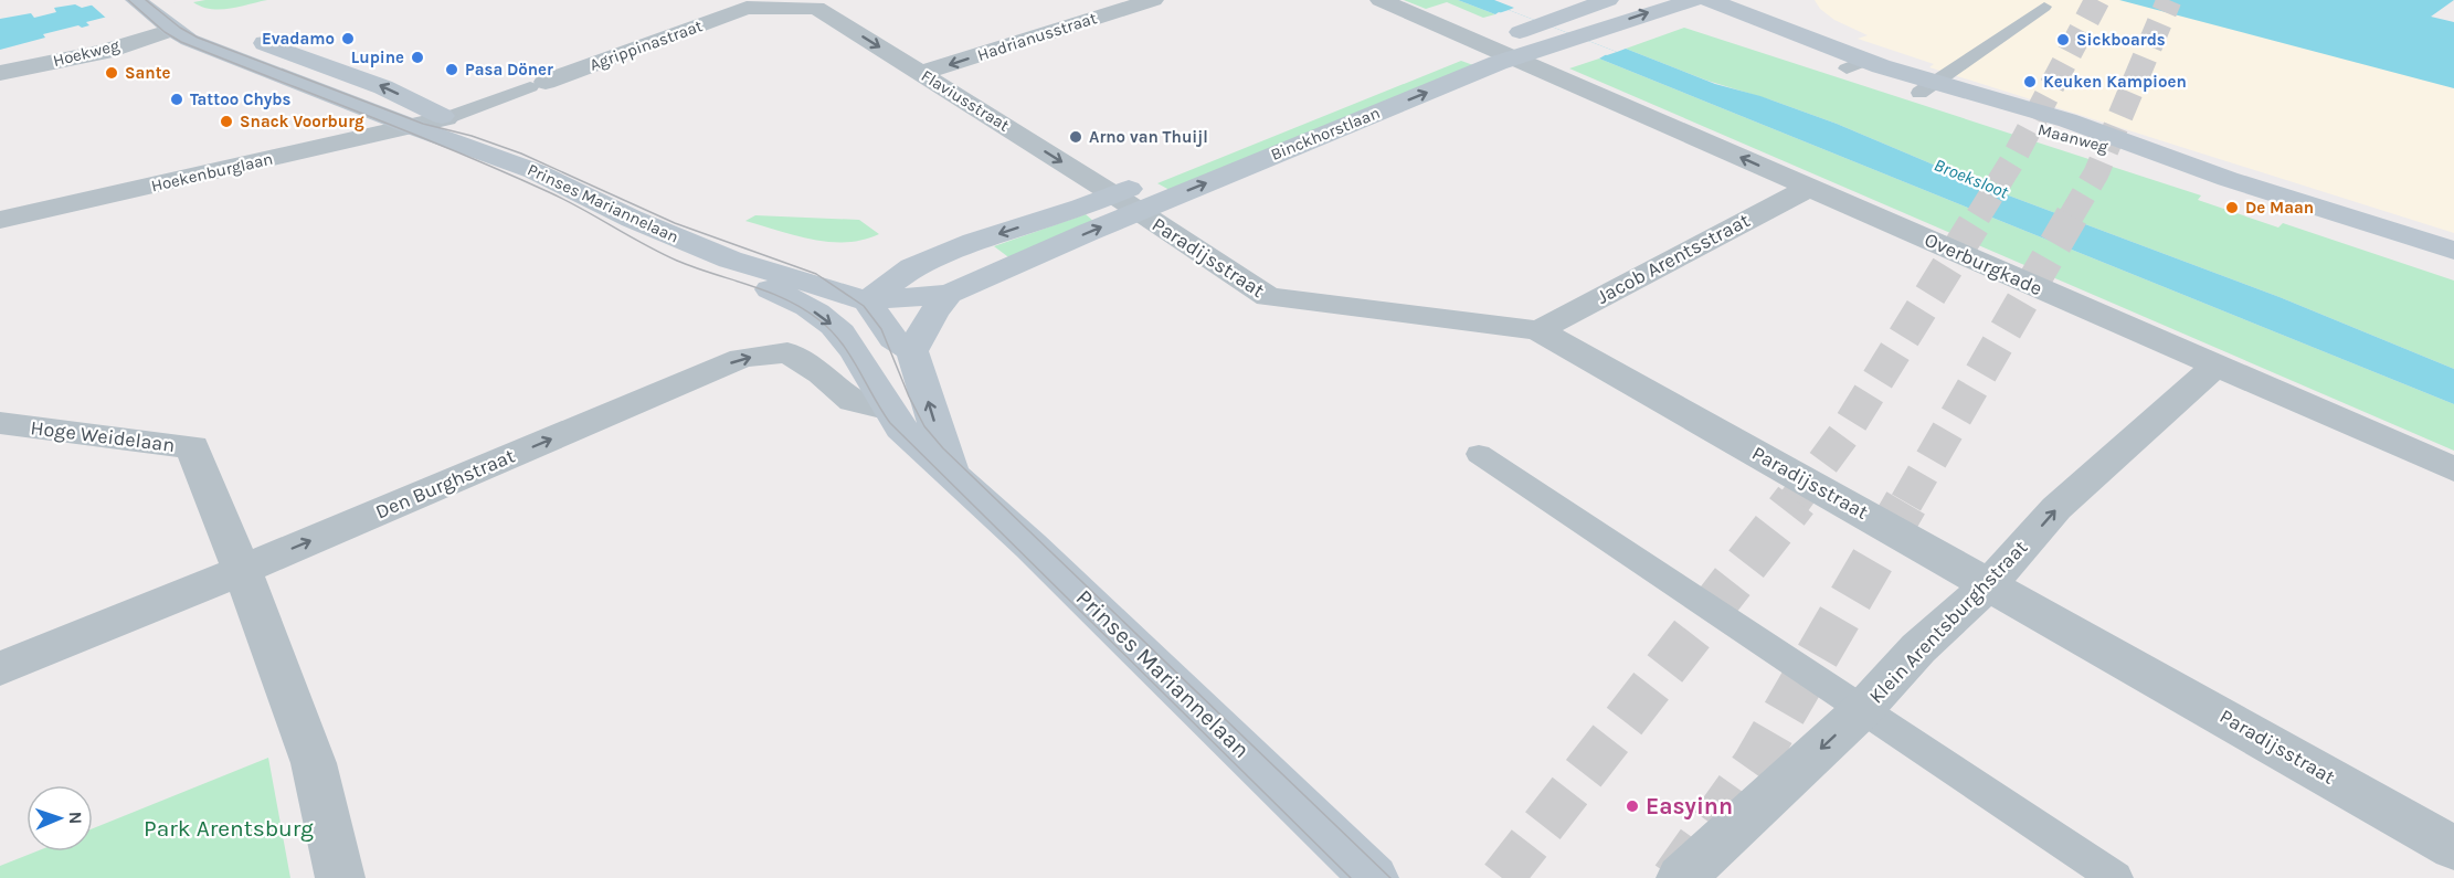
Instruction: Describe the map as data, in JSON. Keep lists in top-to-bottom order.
{
  "streets": {
    "street": [
      "Hadrianusstraat",
      "Agrippinastraat",
      "Hoekweg",
      "Flaviusstraat",
      "Binckhorstlaan",
      "Maanweg",
      "Hoekenburglaan",
      "Prinses Mariannelaan",
      "Paradijsstraat",
      "Jacob Arentsstraat",
      "Overburgkade",
      "Hoge Weidelaan",
      "Den Burghstraat",
      "Klein Arentsburghstraat"
    ]
  },
  "crossings": [
    ["Hadrianusstraat", "Flaviusstraat"],
    ["Agrippinastraat", "Flaviusstraat"],
    ["Agrippinastraat", "Hoekenburglaan"],
    ["Agrippinastraat", "Prinses Mariannelaan"],
    ["Hoekweg", "Prinses Mariannelaan"],
    ["Flaviusstraat", "Binckhorstlaan"],
    ["Flaviusstraat", "Paradijsstraat"],
    ["Binckhorstlaan", "Maanweg"],
    ["Binckhorstlaan", "Prinses Mariannelaan"],
    ["Binckhorstlaan", "Paradijsstraat"],
    ["Binckhorstlaan", "Overburgkade"],
    ["Hoekenburglaan", "Prinses Mariannelaan"],
    ["Prinses Mariannelaan", "Den Burghstraat"],
    ["Paradijsstraat", "Jacob Arentsstraat"],
    ["Paradijsstraat", "Klein Arentsburghstraat"],
    ["Jacob Arentsstraat", "Overburgkade"],
    ["Overburgkade", "Klein Arentsburghstraat"],
    ["Hoge Weidelaan", "Den Burghstraat"]
  ],
  "one_way": ["Hadrianusstraat", "Flaviusstraat", "Den Burghstraat"],
  "water": ["Broeksloot"],
  "parks": ["Park Arentsburg"],
  "places": [
    "Evadamo",
    "Sickboards",
    "Lupine",
    "Pasa Döner",
    "Sante",
    "Keuken Kampioen",
    "Tattoo Chybs",
    "Snack Voorburg",
    "Arno van Thuijl",
    "De Maan",
    "Easyinn"
  ],
  "north": "right"
}
